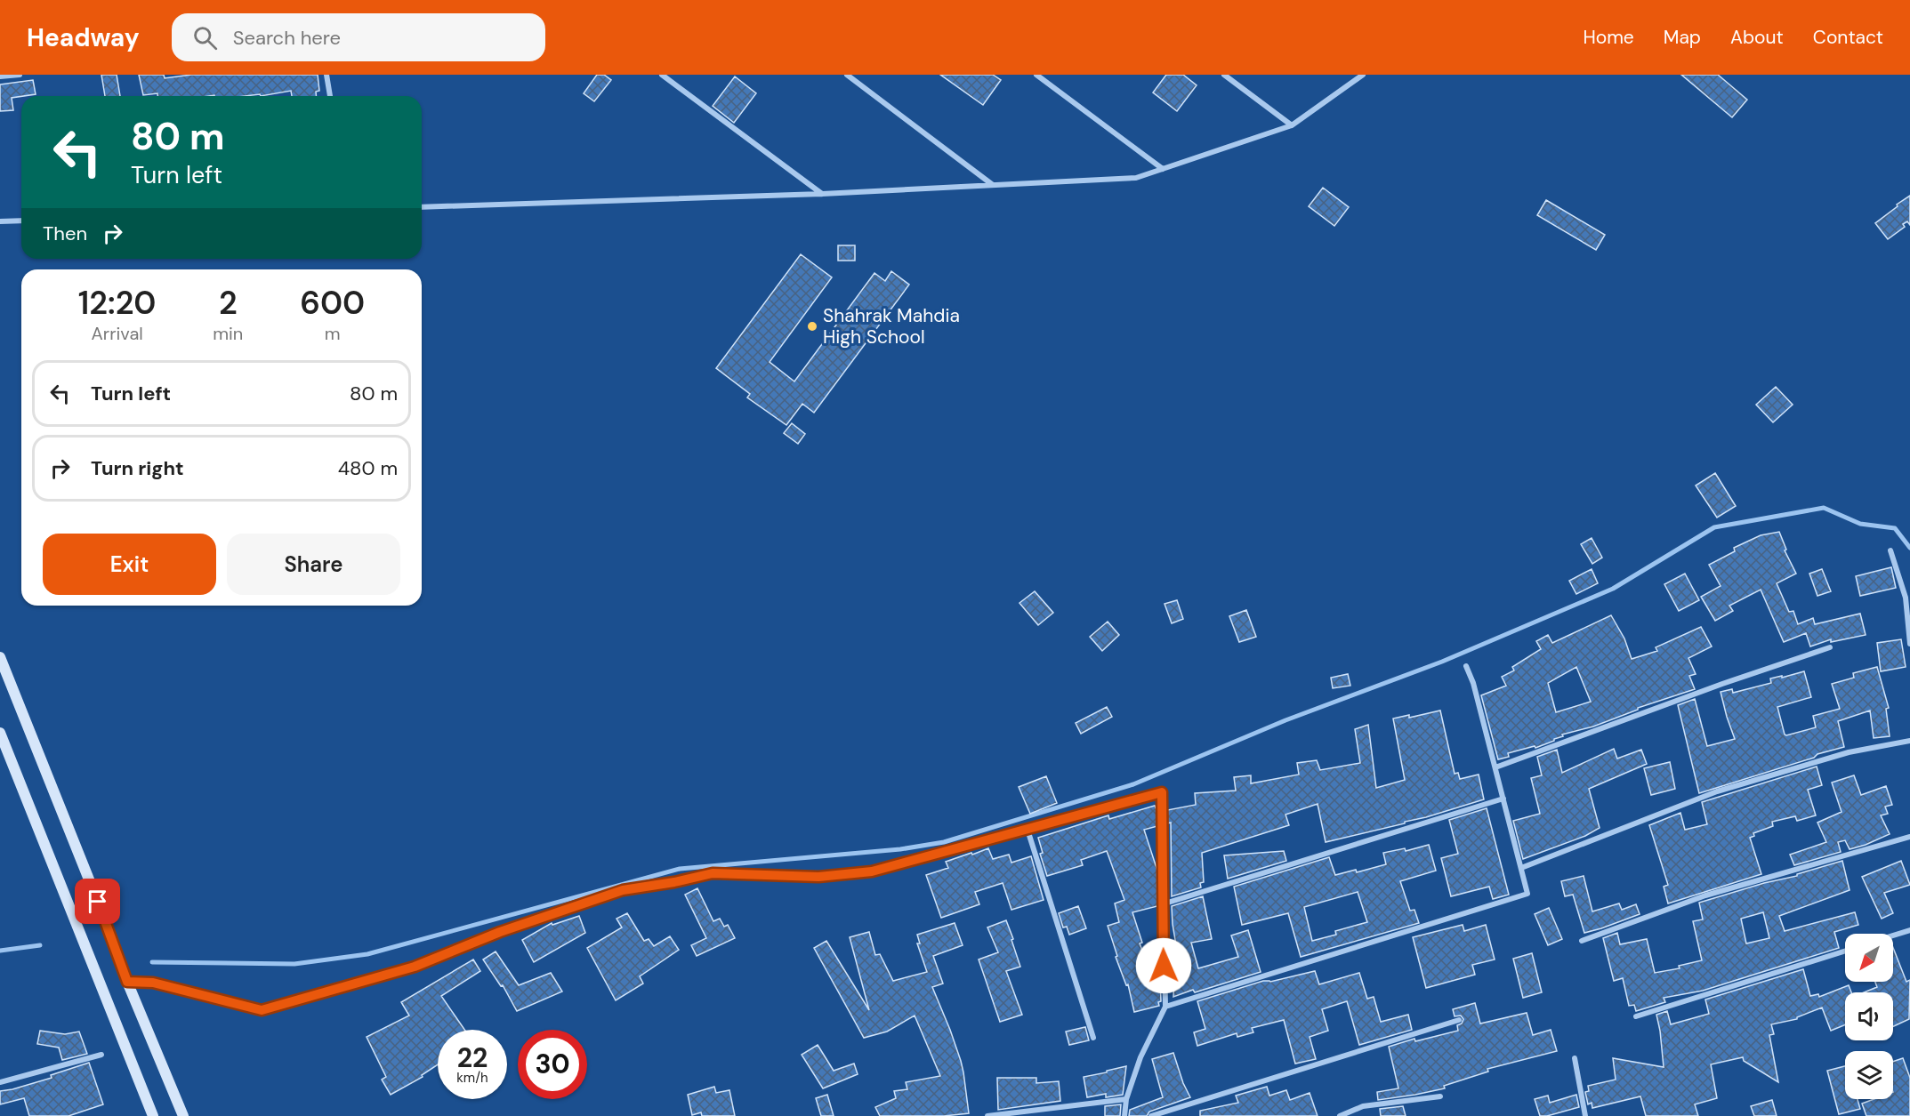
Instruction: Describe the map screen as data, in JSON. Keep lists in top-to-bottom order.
{
  "places": ["Shahrak Mahdia High School"],
  "north": "bottom left",
  "page": {
    "header": "Headway",
    "search": "Search here",
    "nav": [
      "Home",
      "Map",
      "About",
      "Contact"
    ],
    "turn": ["80 m", "Turn left"],
    "then": "Then",
    "eta": [
      "12:20",
      "Arrival",
      "2",
      "min",
      "600",
      "m"
    ],
    "list": [
      {
        "name": "Turn left",
        "value": "80 m"
      },
      {
        "name": "Turn right",
        "value": "480 m"
      }
    ],
    "buttons": ["Exit", "Share"],
    "speed": "22 km/h",
    "limit": "30"
  }
}
